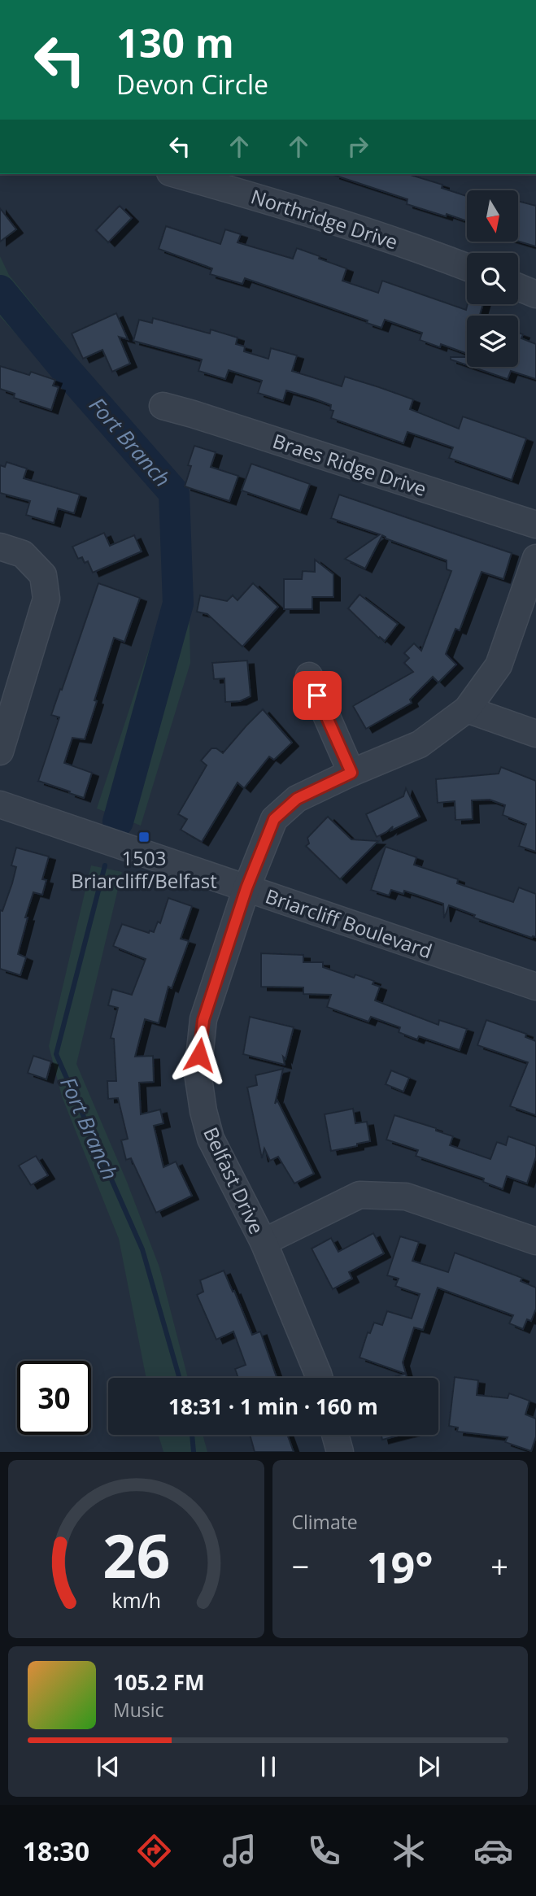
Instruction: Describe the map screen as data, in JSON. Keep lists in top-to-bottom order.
{
  "streets": {
    "street": [
      "Northridge Drive",
      "Braes Ridge Drive",
      "Briarcliff Boulevard",
      "Belfast Drive"
    ]
  },
  "crossings": [
    ["Briarcliff Boulevard", "Belfast Drive"]
  ],
  "water": ["Fort Branch"],
  "places": {
    "transit": ["1503 Briarcliff/Belfast"]
  },
  "north": "bottom",
  "page": {
    "turn": ["130 m", "Devon Circle"],
    "limit": "30",
    "trip": "18:31 · 1 min · 160 m",
    "tile": "Climate",
    "heat": ["−", "19°", "+"],
    "song": ["105.2 FM", "Music"],
    "tabs": "18:30",
    "gauge": ["26", "km/h"]
  }
}
